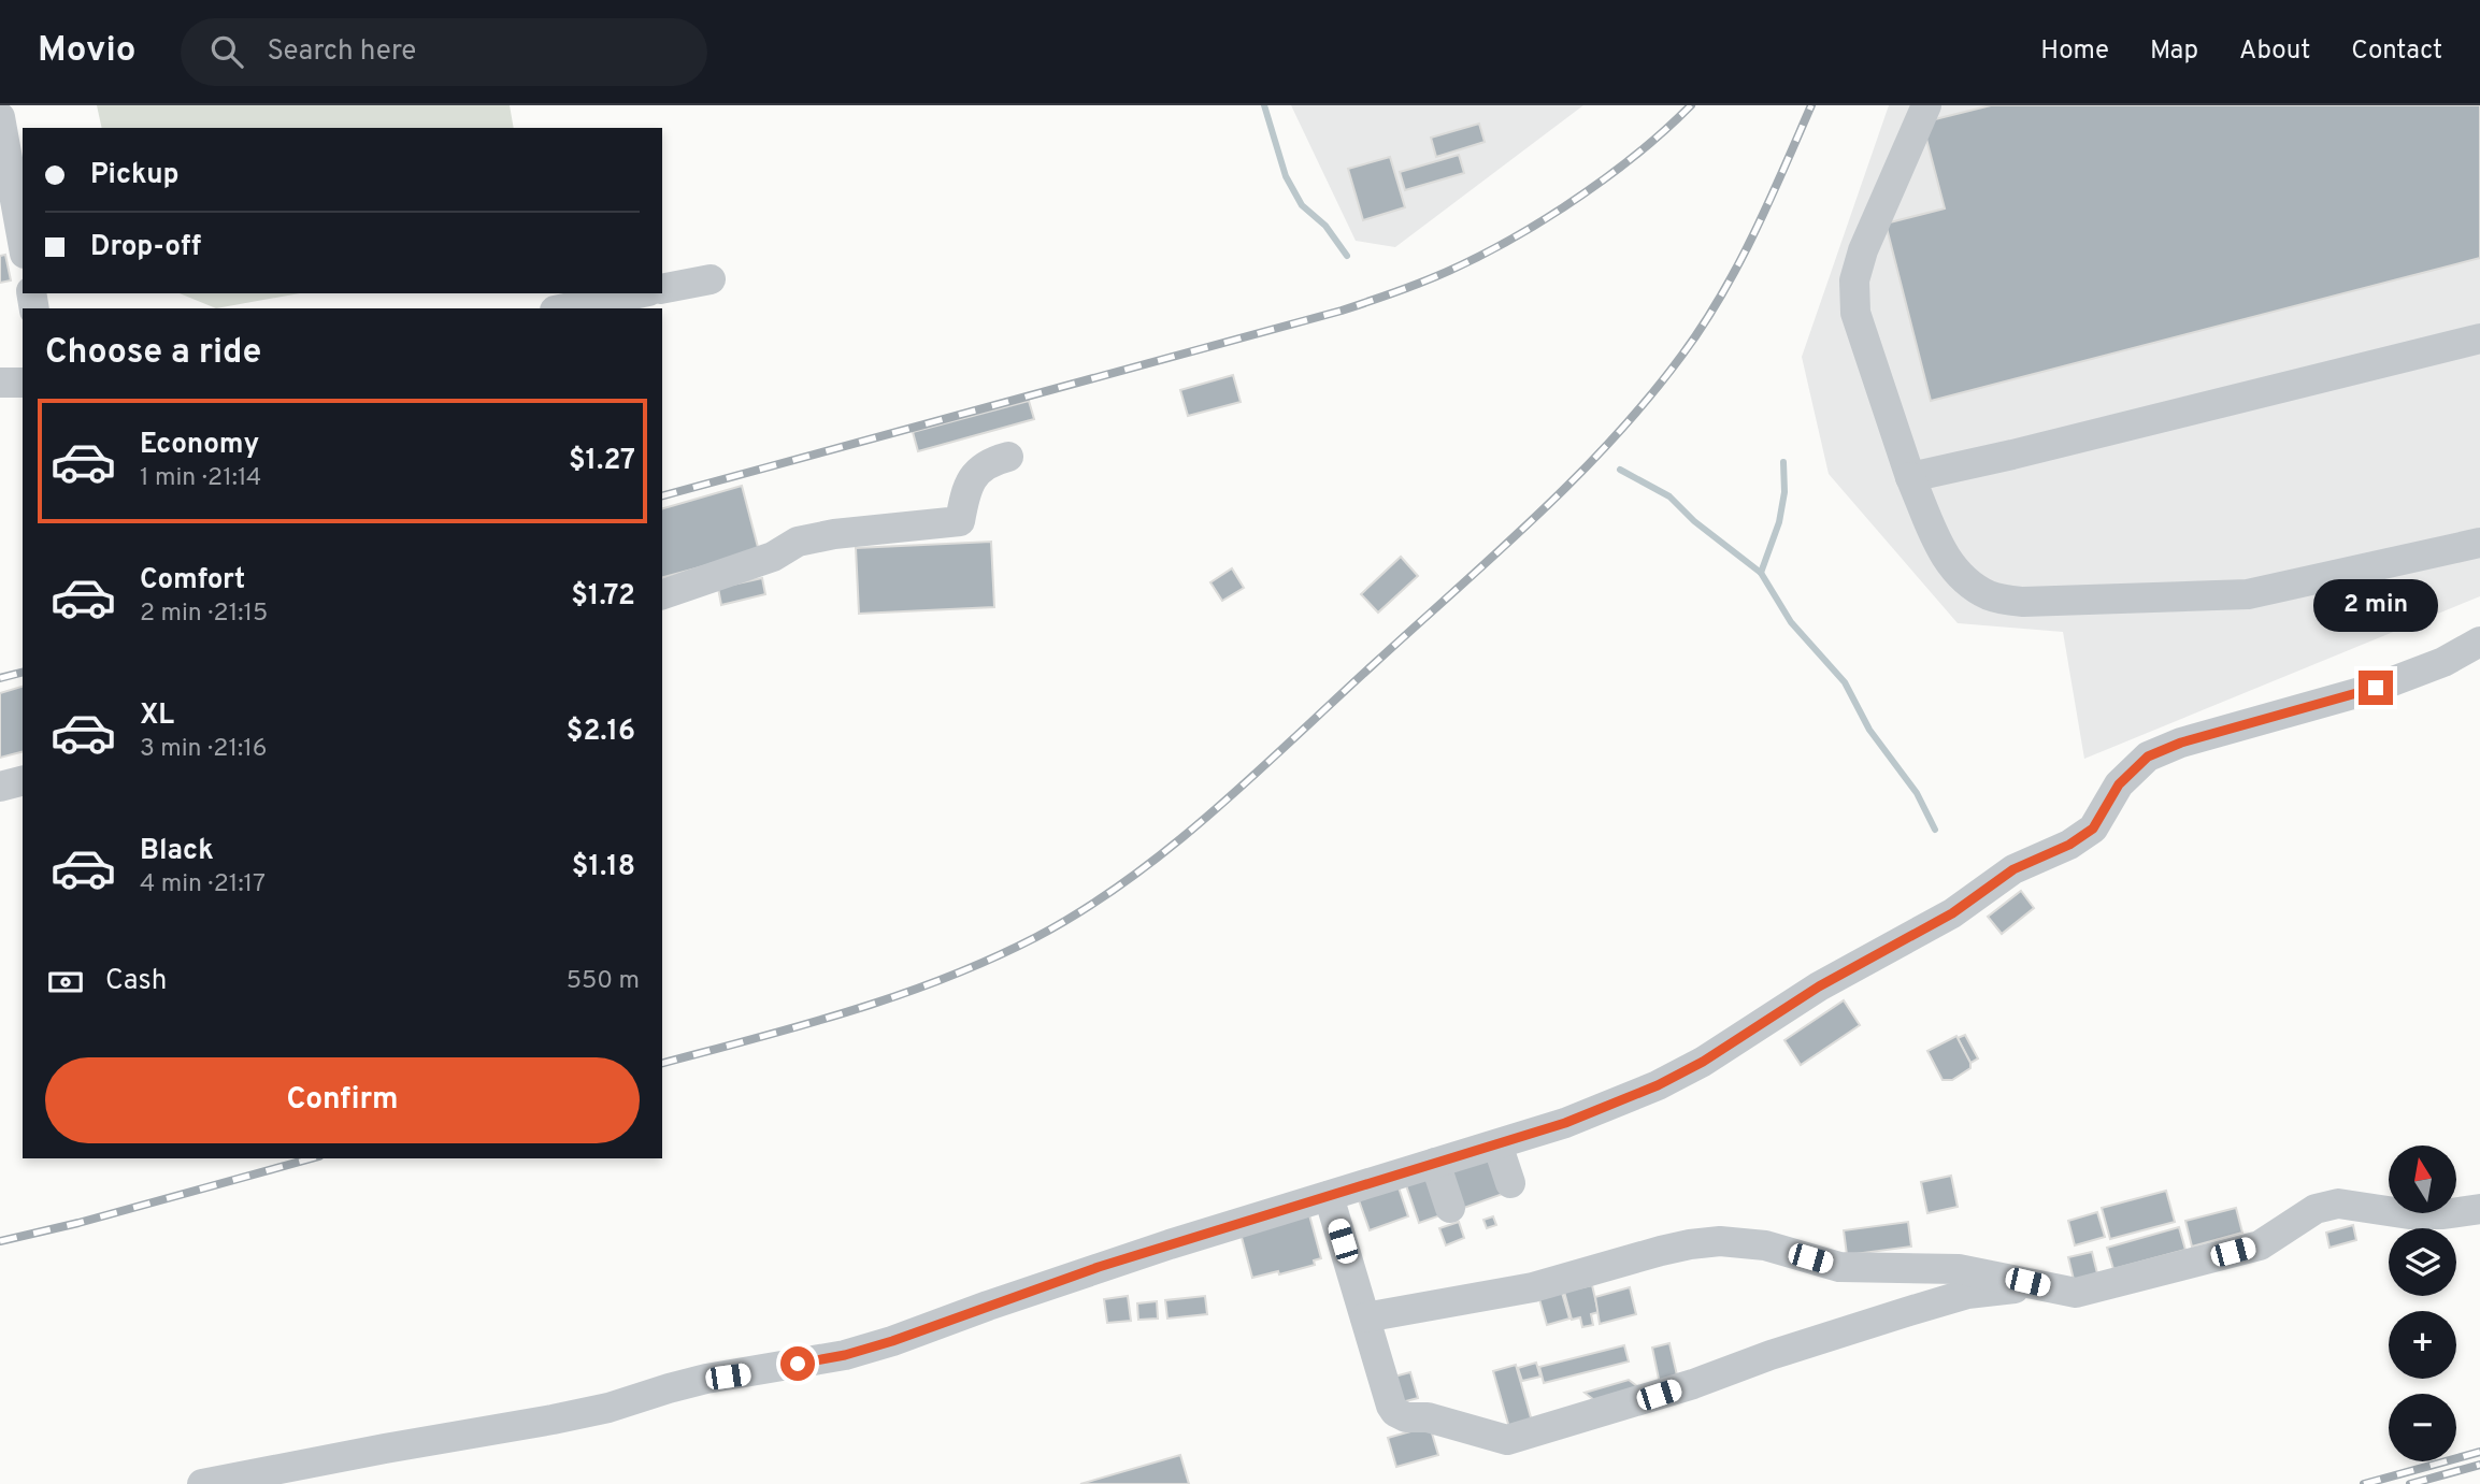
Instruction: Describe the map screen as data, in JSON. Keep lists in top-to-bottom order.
{
  "north": "top",
  "page": {
    "header": "Movio",
    "search": "Search here",
    "nav": [
      "Home",
      "Map",
      "About",
      "Contact"
    ],
    "banner": ["Pickup", "Drop-off"],
    "heading": "Choose a ride",
    "list": [
      {
        "name": "Economy",
        "note": "1 min · 21:14",
        "value": "$1.27"
      },
      {
        "name": "Comfort",
        "note": "2 min · 21:15",
        "value": "$1.72"
      },
      {
        "name": "XL",
        "note": "3 min · 21:16",
        "value": "$2.16"
      },
      {
        "name": "Black",
        "note": "4 min · 21:17",
        "value": "$1.18"
      }
    ],
    "bubble": "2 min",
    "pay": ["Cash", "550 m"],
    "buttons": "Confirm",
    "map_buttons": ["+", "−"]
  }
}
